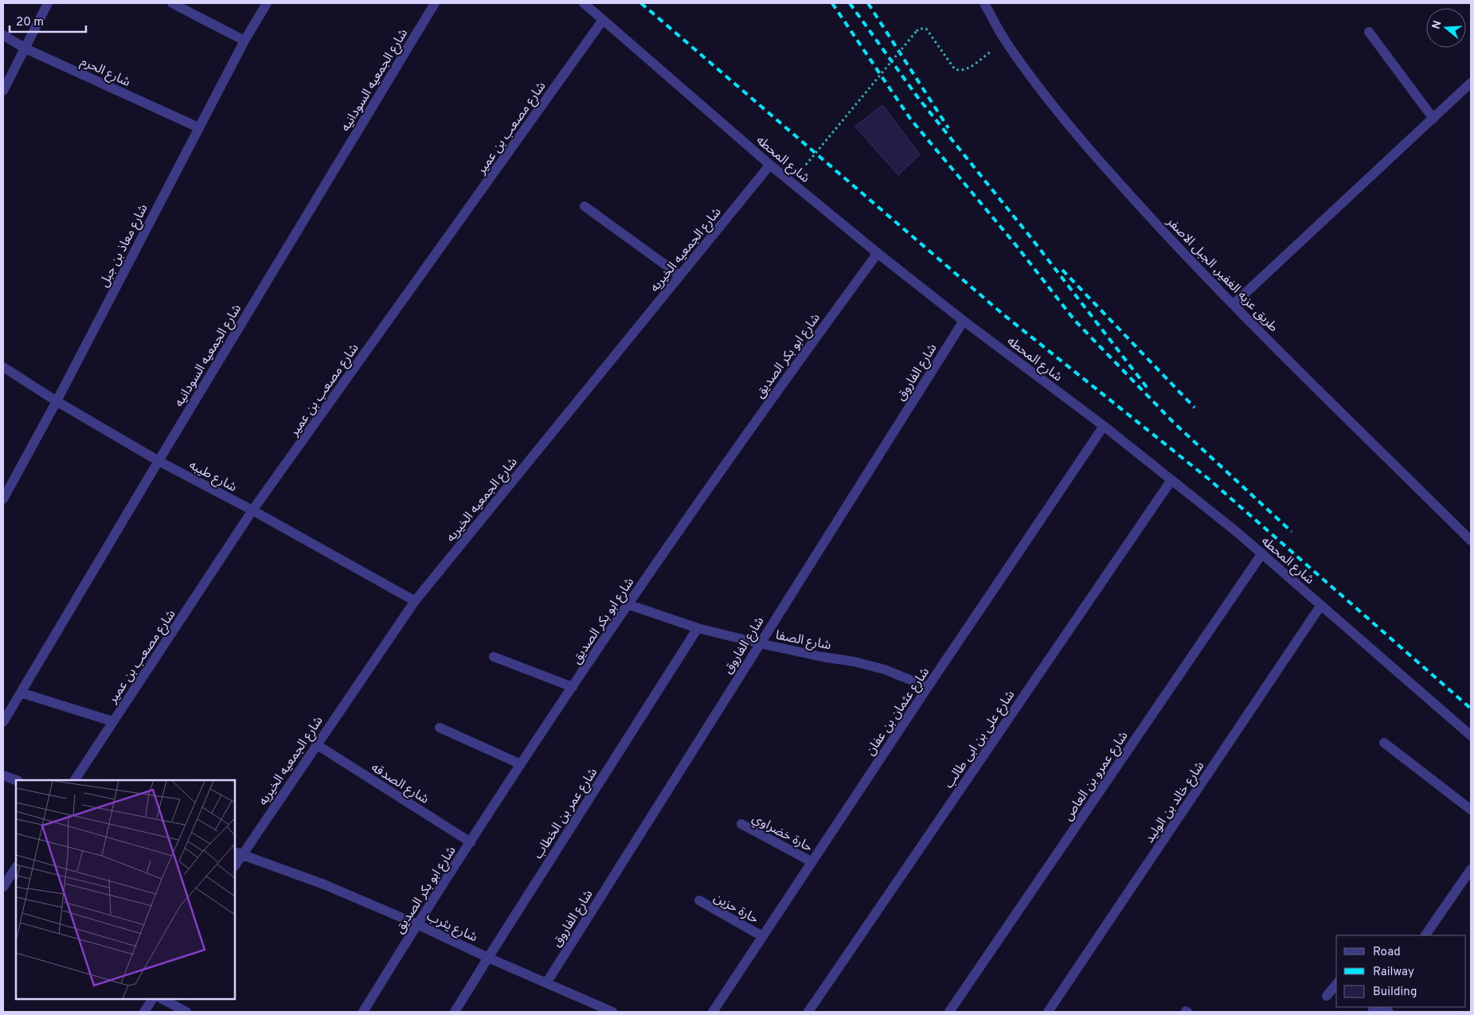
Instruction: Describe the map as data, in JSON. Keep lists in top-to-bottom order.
{
  "streets": {
    "street": [
      "شارع الحرم",
      "شارع الجمعيه السودانيه",
      "شارع مصعب بن عمير",
      "شارع المحطه",
      "شارع معاذ بن جبل",
      "شارع الجمعيه الخيريه",
      "طريق عزبه الغفير, الجبل الاصفر",
      "شارع ابو بكر الصديق",
      "شارع الفاروق",
      "شارع طيبه",
      "شارع الصفا",
      "شارع عثمان بن عفان",
      "شارع على بن ابى طالب",
      "شارع عمرو بن العاص",
      "شارع الصدقه",
      "شارع خالد بن الوليد",
      "شارع عمر بن الخطاب",
      "حارة خضراوي",
      "حارة حزين",
      "شارع يثرب"
    ]
  },
  "crossings": [
    ["شارع الحرم", "شارع معاذ بن جبل"],
    ["شارع الجمعيه السودانيه", "شارع طيبه"],
    ["شارع مصعب بن عمير", "شارع المحطه"],
    ["شارع مصعب بن عمير", "شارع طيبه"],
    ["شارع المحطه", "شارع الجمعيه الخيريه"],
    ["شارع المحطه", "شارع ابو بكر الصديق"],
    ["شارع المحطه", "شارع الفاروق"],
    ["شارع المحطه", "شارع عثمان بن عفان"],
    ["شارع المحطه", "شارع على بن ابى طالب"],
    ["شارع المحطه", "شارع عمرو بن العاص"],
    ["شارع المحطه", "شارع خالد بن الوليد"],
    ["شارع معاذ بن جبل", "شارع طيبه"],
    ["شارع الجمعيه الخيريه", "شارع طيبه"],
    ["شارع الجمعيه الخيريه", "شارع الصدقه"],
    ["شارع الجمعيه الخيريه", "شارع يثرب"],
    ["شارع ابو بكر الصديق", "شارع الصفا"],
    ["شارع ابو بكر الصديق", "شارع الصدقه"],
    ["شارع ابو بكر الصديق", "شارع يثرب"],
    ["شارع الفاروق", "شارع الصفا"],
    ["شارع الفاروق", "شارع يثرب"],
    ["شارع الصفا", "شارع عثمان بن عفان"],
    ["شارع الصفا", "شارع عمر بن الخطاب"],
    ["شارع عثمان بن عفان", "حارة خضراوي"],
    ["شارع عثمان بن عفان", "حارة حزين"],
    ["شارع عمر بن الخطاب", "شارع يثرب"]
  ],
  "legend": ["Road", "Railway", "Building"],
  "scale_bar": "20 m",
  "north": "left"
}
